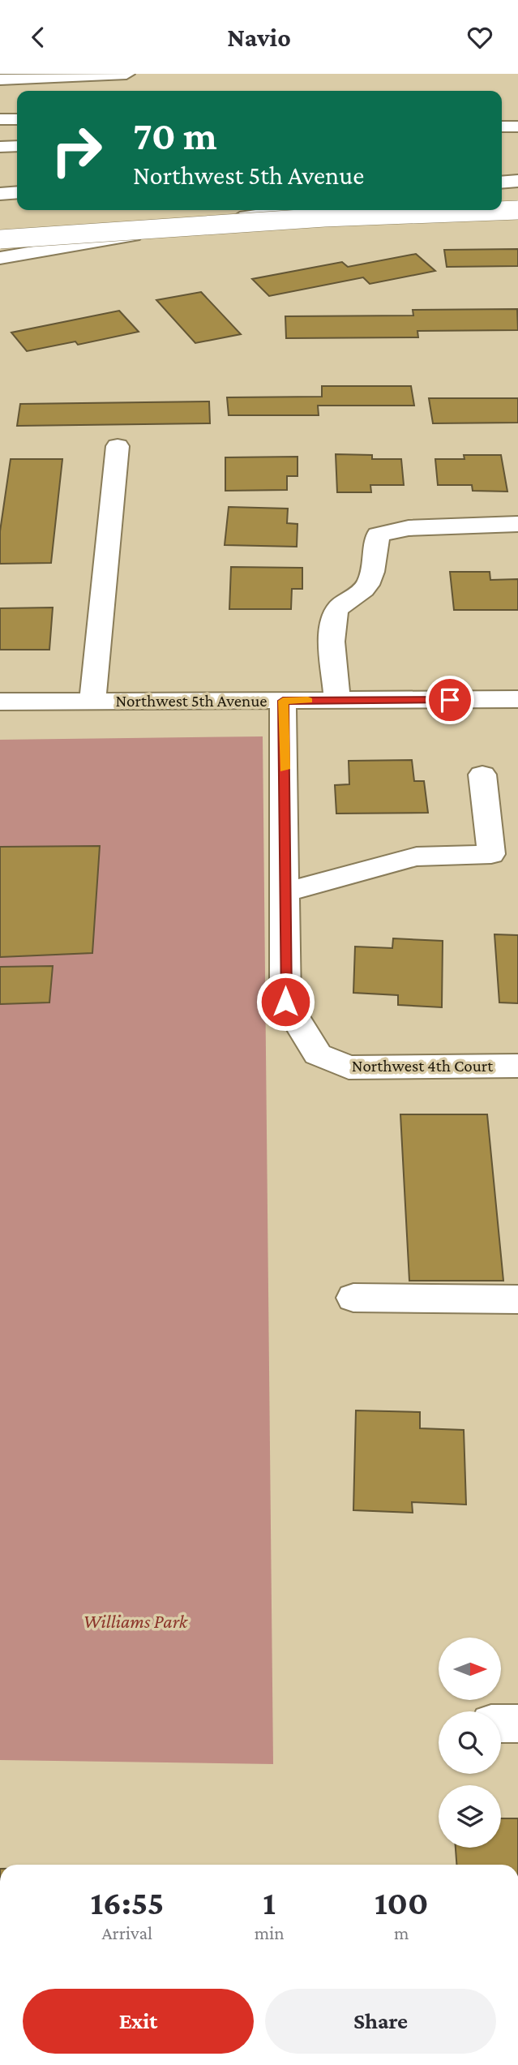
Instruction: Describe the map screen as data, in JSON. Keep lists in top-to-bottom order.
{
  "streets": {
    "main road": ["Northwest 5th Avenue", "Northwest 4th Court"]
  },
  "crossings": [
    ["Northwest 5th Avenue", "Northwest 4th Court"]
  ],
  "parks": ["Williams Park"],
  "north": "right",
  "page": {
    "header": "Navio",
    "turn": ["70 m", "Northwest 5th Avenue"],
    "eta": [
      "16:55",
      "Arrival",
      "1",
      "min",
      "100",
      "m"
    ],
    "buttons": ["Exit", "Share"]
  }
}
